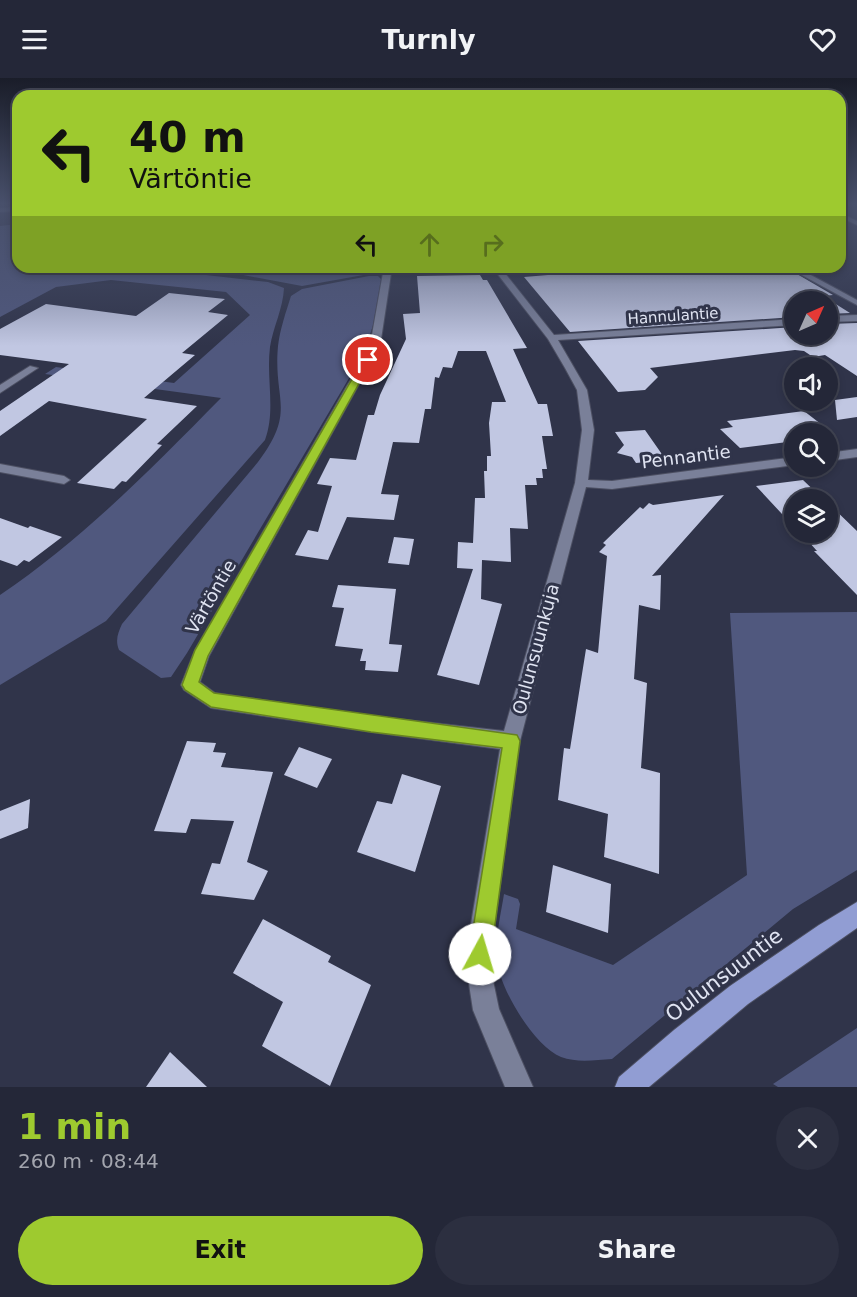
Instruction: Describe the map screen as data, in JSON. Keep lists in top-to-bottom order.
{
  "streets": {
    "main road": ["Oulunsuuntie"],
    "street": [
      "Hannulantie",
      "Pennantie",
      "Värtöntie",
      "Oulunsuunkuja"
    ]
  },
  "crossings": [
    ["Hannulantie", "Oulunsuunkuja"],
    ["Pennantie", "Oulunsuunkuja"],
    ["Värtöntie", "Oulunsuunkuja"]
  ],
  "north": "top right",
  "page": {
    "header": "Turnly",
    "turn": ["40 m", "Värtöntie"],
    "heading": ["1 min", "260 m · 08:44"],
    "buttons": ["Exit", "Share"]
  }
}
